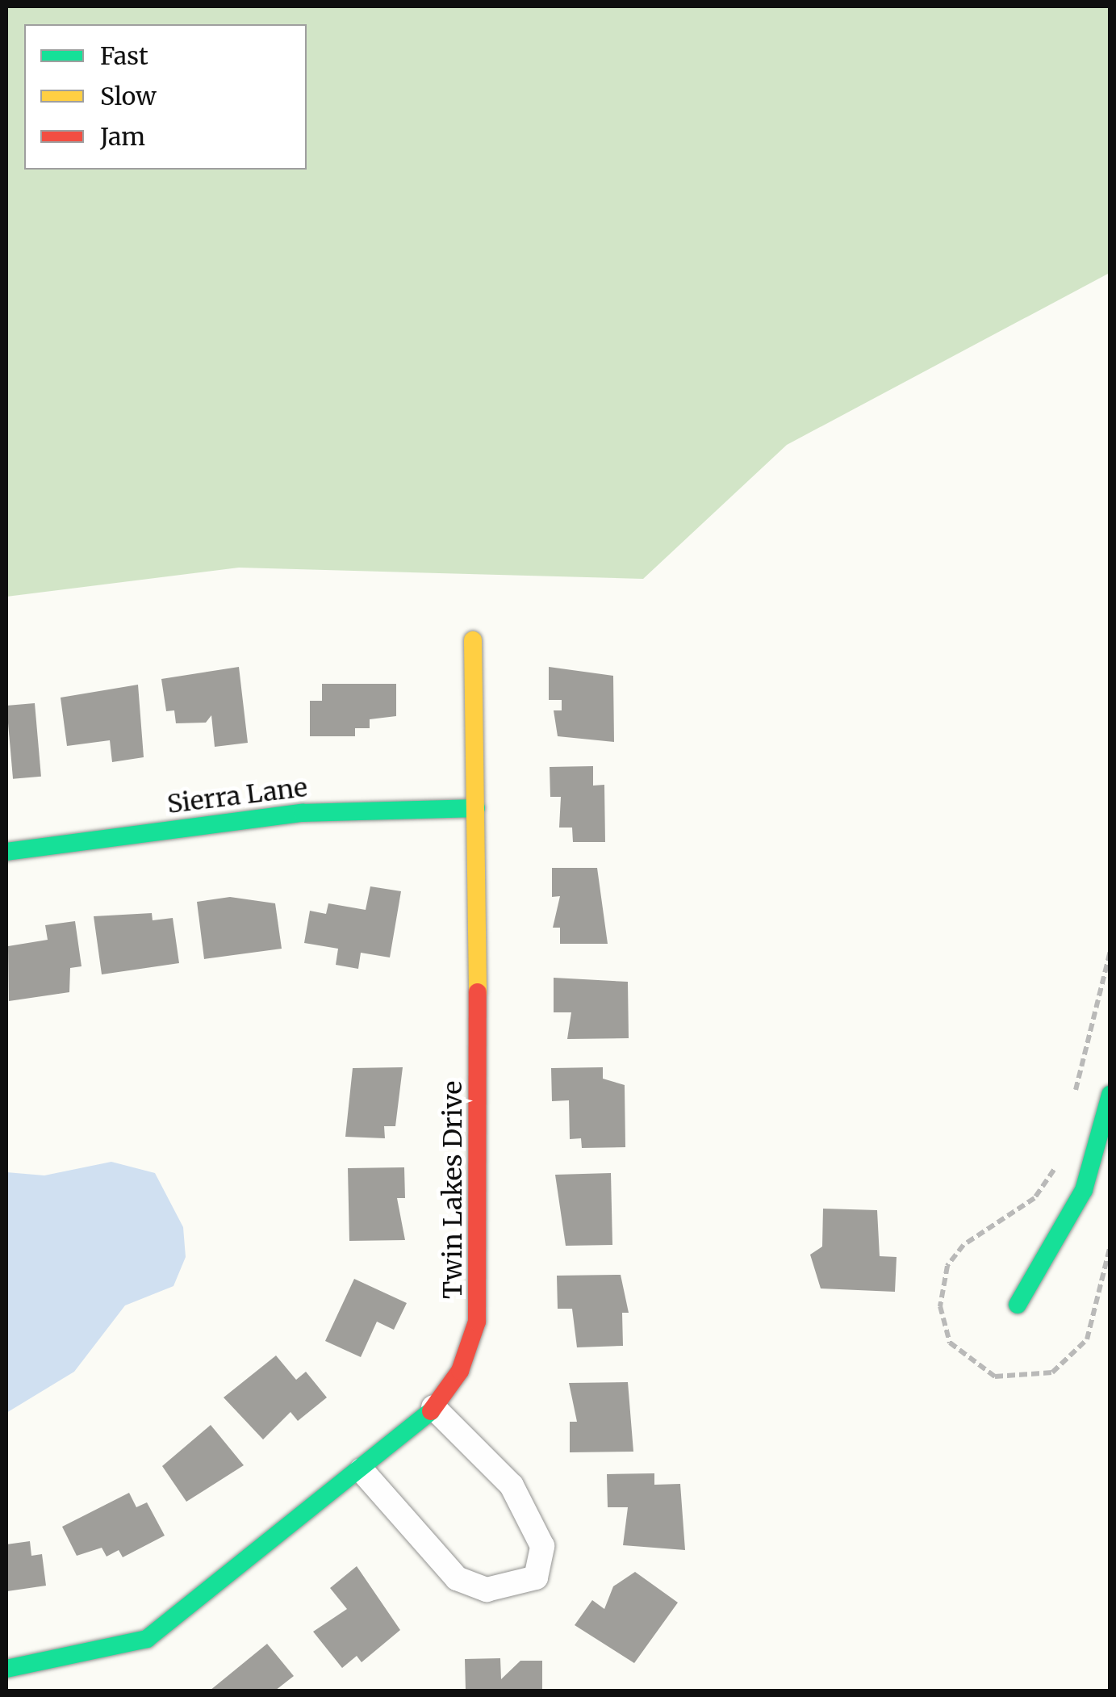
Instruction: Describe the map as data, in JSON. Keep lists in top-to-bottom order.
{
  "streets": {
    "street": ["Sierra Lane", "Twin Lakes Drive"]
  },
  "crossings": [
    ["Sierra Lane", "Twin Lakes Drive"]
  ],
  "legend": ["Fast", "Slow", "Jam"]
}
